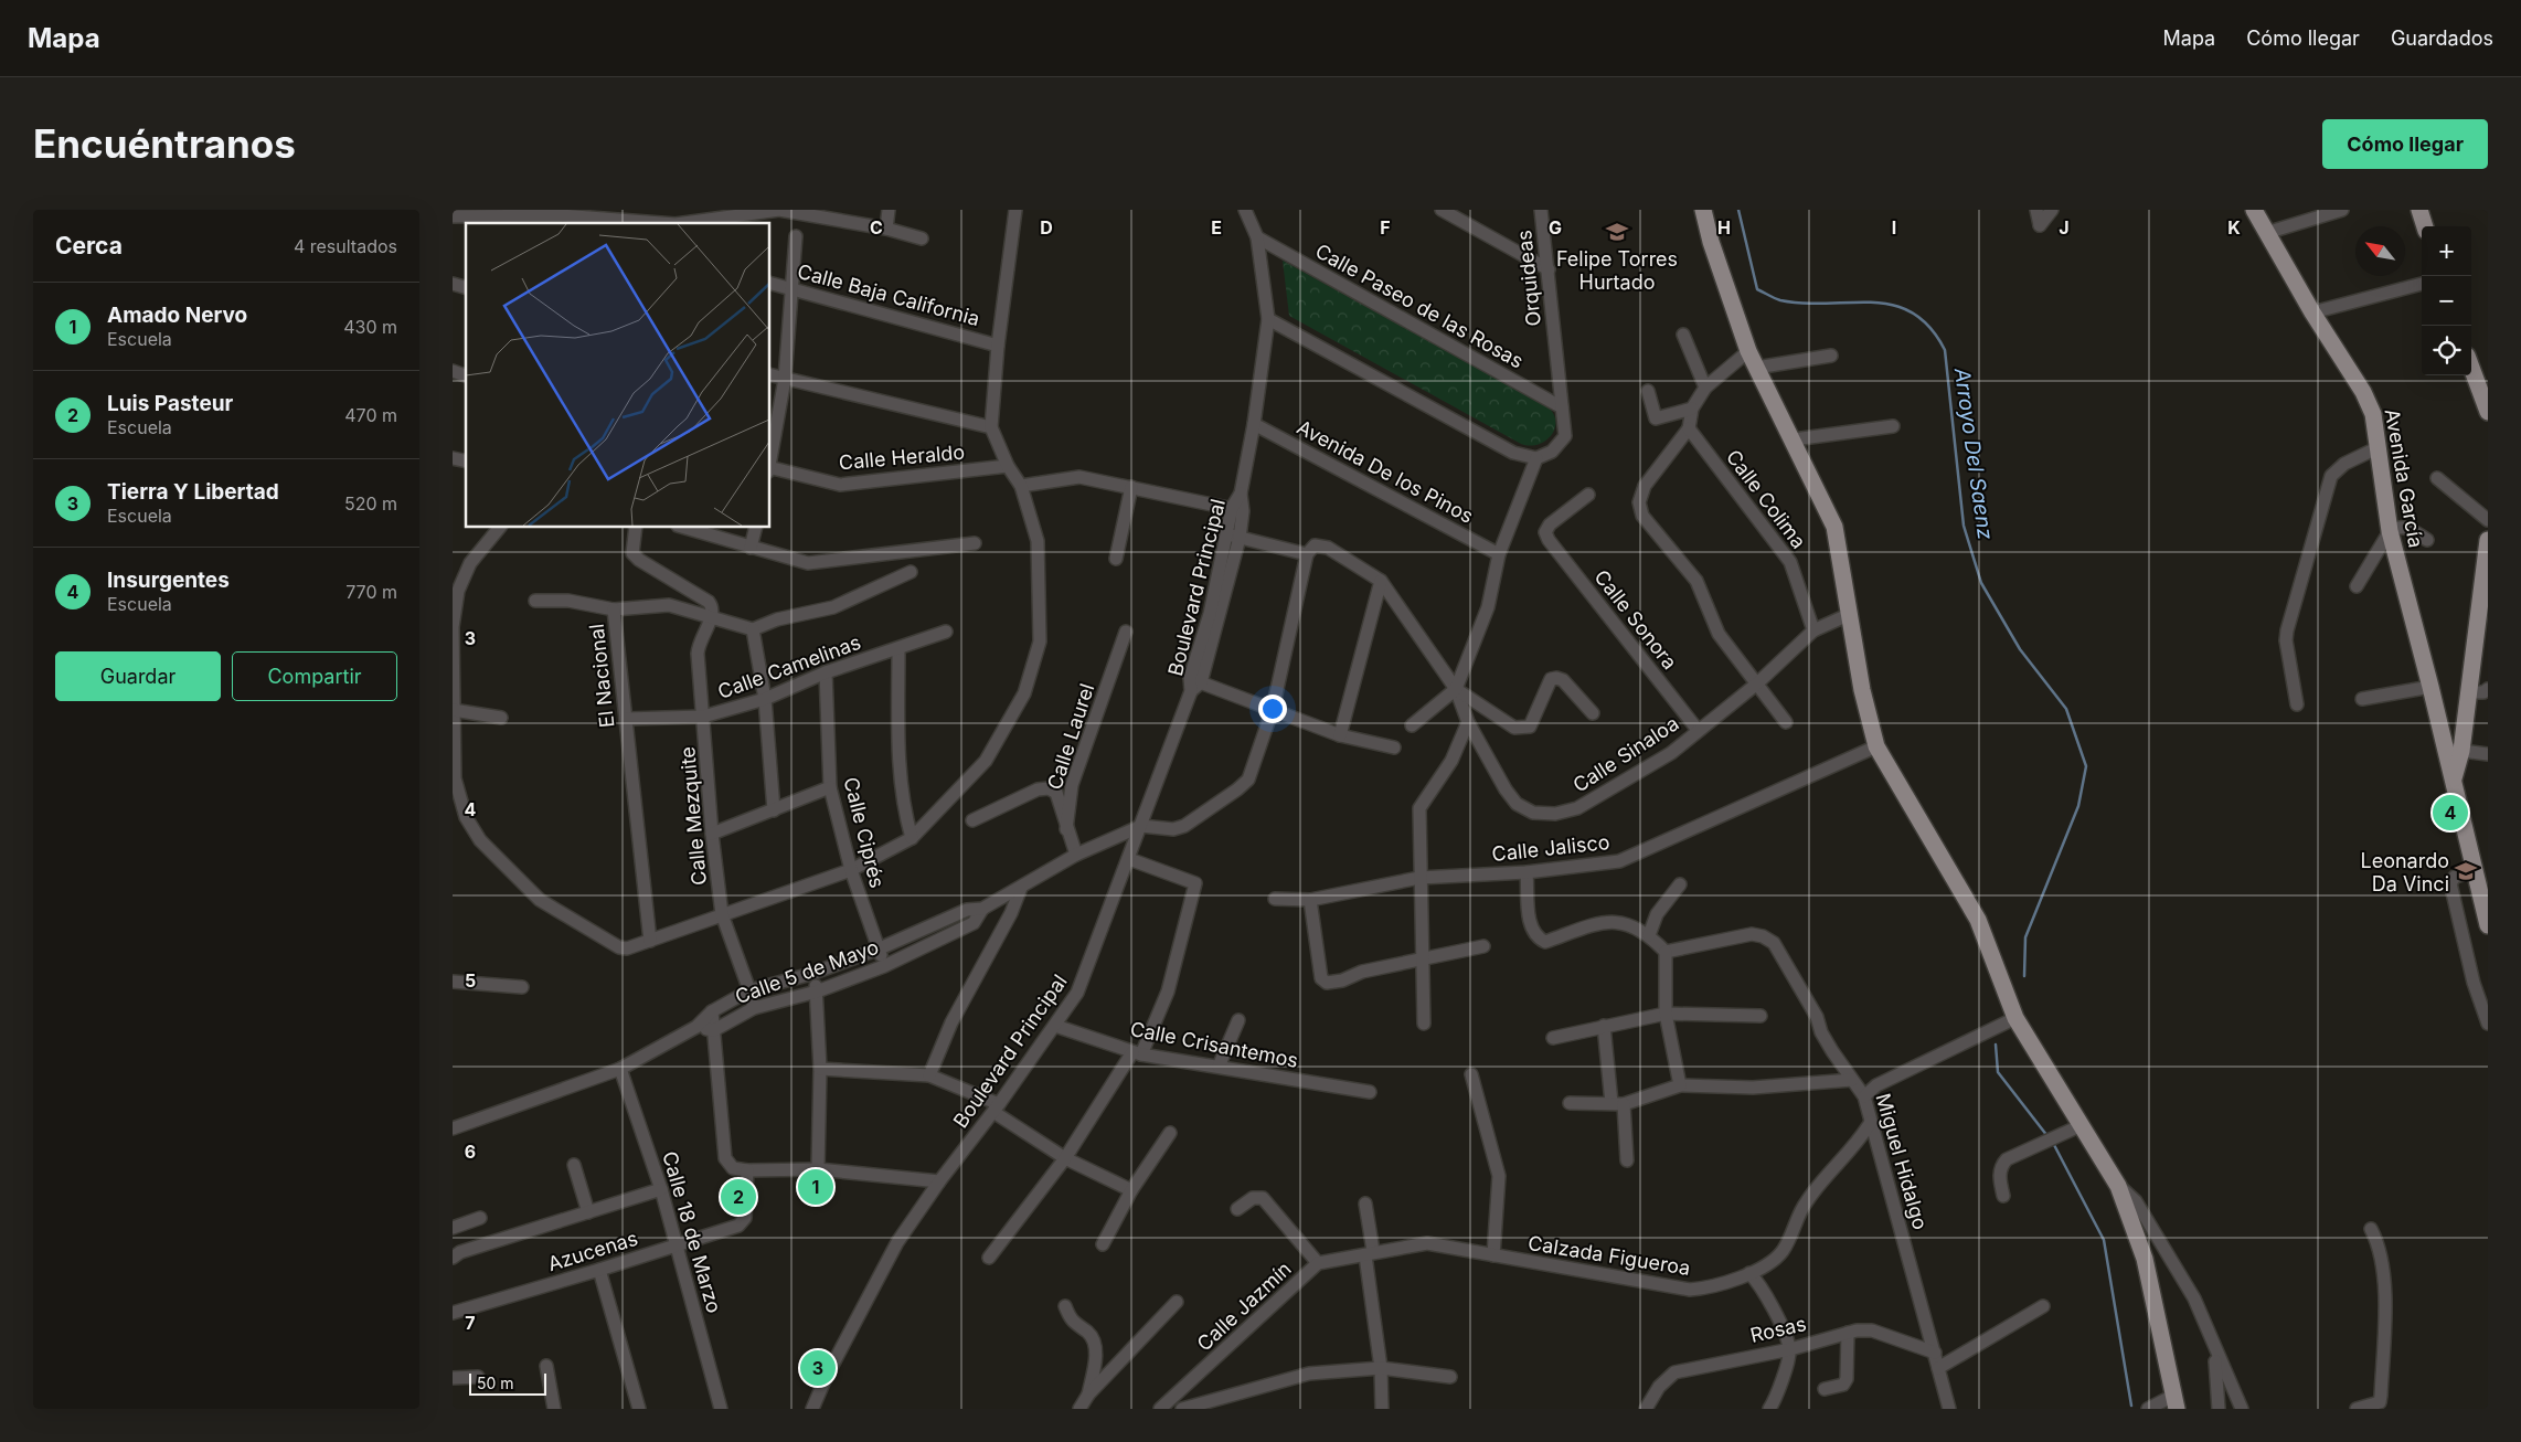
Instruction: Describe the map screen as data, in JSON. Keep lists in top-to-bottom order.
{
  "streets": {
    "main road": ["Avenida García"],
    "street": [
      "Orquideas",
      "Calle Baja California",
      "Calle Paseo de las Rosas",
      "Calle Heraldo",
      "Avenida De los Pinos",
      "Calle Colima",
      "Boulevard Principal",
      "Calle Sonora",
      "Calle Camelinas",
      "El Nacional",
      "Calle Laurel",
      "Calle Sinaloa",
      "Calle Mezquite",
      "Calle Ciprés",
      "Calle Jalisco",
      "Calle 5 de Mayo",
      "Calle Crisantemos",
      "Miguel Hidalgo",
      "Calle 18 de Marzo",
      "Azucenas",
      "Calzada Figueroa",
      "Calle Jazmín",
      "Rosas"
    ]
  },
  "crossings": [
    ["Orquideas", "Calle Paseo de las Rosas"],
    ["Calle Paseo de las Rosas", "Boulevard Principal"],
    ["Avenida De los Pinos", "Boulevard Principal"],
    ["Calle Colima", "Calle Sinaloa"],
    ["Boulevard Principal", "Calle 5 de Mayo"],
    ["Boulevard Principal", "Calle Crisantemos"],
    ["Calle Sonora", "Calle Sinaloa"],
    ["Calle Camelinas", "El Nacional"],
    ["Calle Camelinas", "Calle Mezquite"],
    ["Calle Camelinas", "Calle Ciprés"],
    ["El Nacional", "Calle Mezquite"],
    ["Calle Laurel", "Calle 5 de Mayo"],
    ["Calle Mezquite", "Calle 5 de Mayo"],
    ["Calle Ciprés", "Calle 5 de Mayo"],
    ["Calle 5 de Mayo", "Calle 18 de Marzo"],
    ["Miguel Hidalgo", "Calzada Figueroa"],
    ["Miguel Hidalgo", "Rosas"],
    ["Calle 18 de Marzo", "Azucenas"],
    ["Calzada Figueroa", "Calle Jazmín"]
  ],
  "water": ["Arroyo Del Saenz"],
  "places": {
    "school or university": ["Felipe Torres Hurtado", "Leonardo Da Vinci"]
  },
  "scale_bar": "50 m",
  "north": "top left",
  "page": {
    "header": "Mapa",
    "nav": ["Mapa", "Cómo llegar", "Guardados"],
    "buttons": [
      "Cómo llegar",
      ["Guardar", "Compartir"]
    ],
    "title": "Encuéntranos",
    "heading": ["Cerca", "4 resultados"],
    "map_buttons": ["+", "−"],
    "list": [
      {
        "mark": "1",
        "name": "Amado Nervo",
        "note": "Escuela",
        "value": "430 m"
      },
      {
        "mark": "2",
        "name": "Luis Pasteur",
        "note": "Escuela",
        "value": "470 m"
      },
      {
        "mark": "3",
        "name": "Tierra Y Libertad",
        "note": "Escuela",
        "value": "520 m"
      },
      {
        "mark": "4",
        "name": "Insurgentes",
        "note": "Escuela",
        "value": "770 m"
      }
    ],
    "pins": [
      "4",
      "1",
      "2",
      "3"
    ],
    "scale": "50 m"
  },
  "grid": {
    "columns": [
      "C",
      "D",
      "E",
      "F",
      "G",
      "H",
      "I",
      "J",
      "K"
    ],
    "rows": [
      "3",
      "4",
      "5",
      "6",
      "7"
    ]
  }
}
